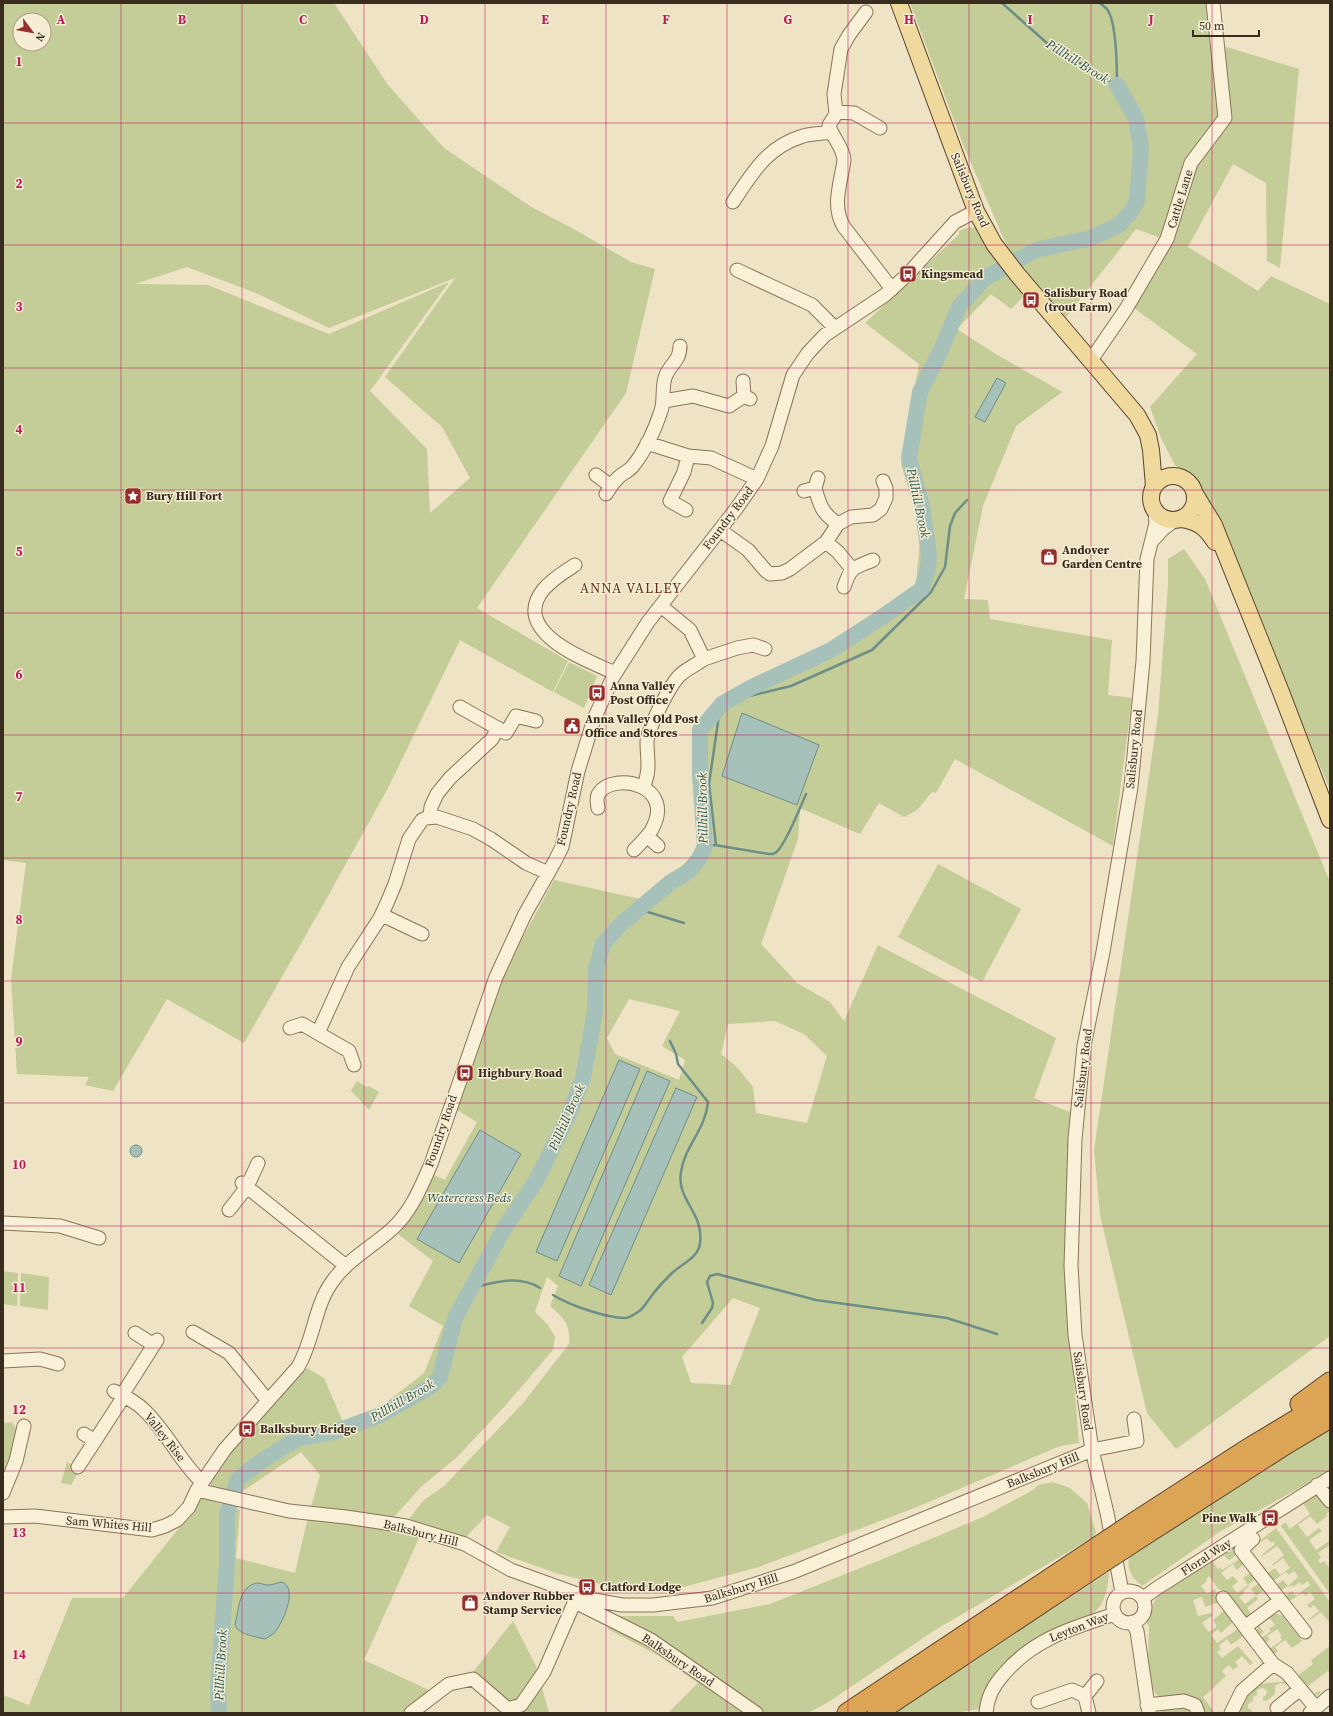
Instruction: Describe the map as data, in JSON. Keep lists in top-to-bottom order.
{
  "streets": {
    "main road": ["Salisbury Road"],
    "street": [
      "Cattle Lane",
      "Foundry Road",
      "Valley Rise",
      "Balksbury Hill",
      "Sam Whites Hill",
      "Floral Way",
      "Leyton Way",
      "Balksbury Road"
    ]
  },
  "crossings": [
    ["Salisbury Road", "Cattle Lane"],
    ["Salisbury Road", "Foundry Road"],
    ["Salisbury Road", "Balksbury Hill"],
    ["Salisbury Road", "Floral Way"],
    ["Salisbury Road", "Leyton Way"],
    ["Foundry Road", "Valley Rise"],
    ["Foundry Road", "Balksbury Hill"],
    ["Foundry Road", "Sam Whites Hill"],
    ["Valley Rise", "Balksbury Hill"],
    ["Valley Rise", "Sam Whites Hill"],
    ["Balksbury Hill", "Sam Whites Hill"],
    ["Balksbury Hill", "Balksbury Road"],
    ["Floral Way", "Leyton Way"]
  ],
  "districts": ["ANNA VALLEY"],
  "water": ["Pillhill Brook", "Watercress Beds"],
  "places": {
    "bus stop": [
      "Kingsmead",
      "Salisbury Road (trout Farm)",
      "Anna Valley Post Office",
      "Highbury Road",
      "Balksbury Bridge",
      "Pine Walk",
      "Clatford Lodge"
    ],
    "place": ["Bury Hill Fort"],
    "shop": ["Andover Garden Centre", "Andover Rubber Stamp Service"],
    "public building": ["Anna Valley Old Post Office and Stores"]
  },
  "scale_bar": "50 m",
  "north": "bottom right",
  "grid": {
    "columns": [
      "A",
      "B",
      "C",
      "D",
      "E",
      "F",
      "G",
      "H",
      "I",
      "J"
    ],
    "rows": [
      "1",
      "2",
      "3",
      "4",
      "5",
      "6",
      "7",
      "8",
      "9",
      "10",
      "11",
      "12",
      "13",
      "14"
    ]
  }
}
